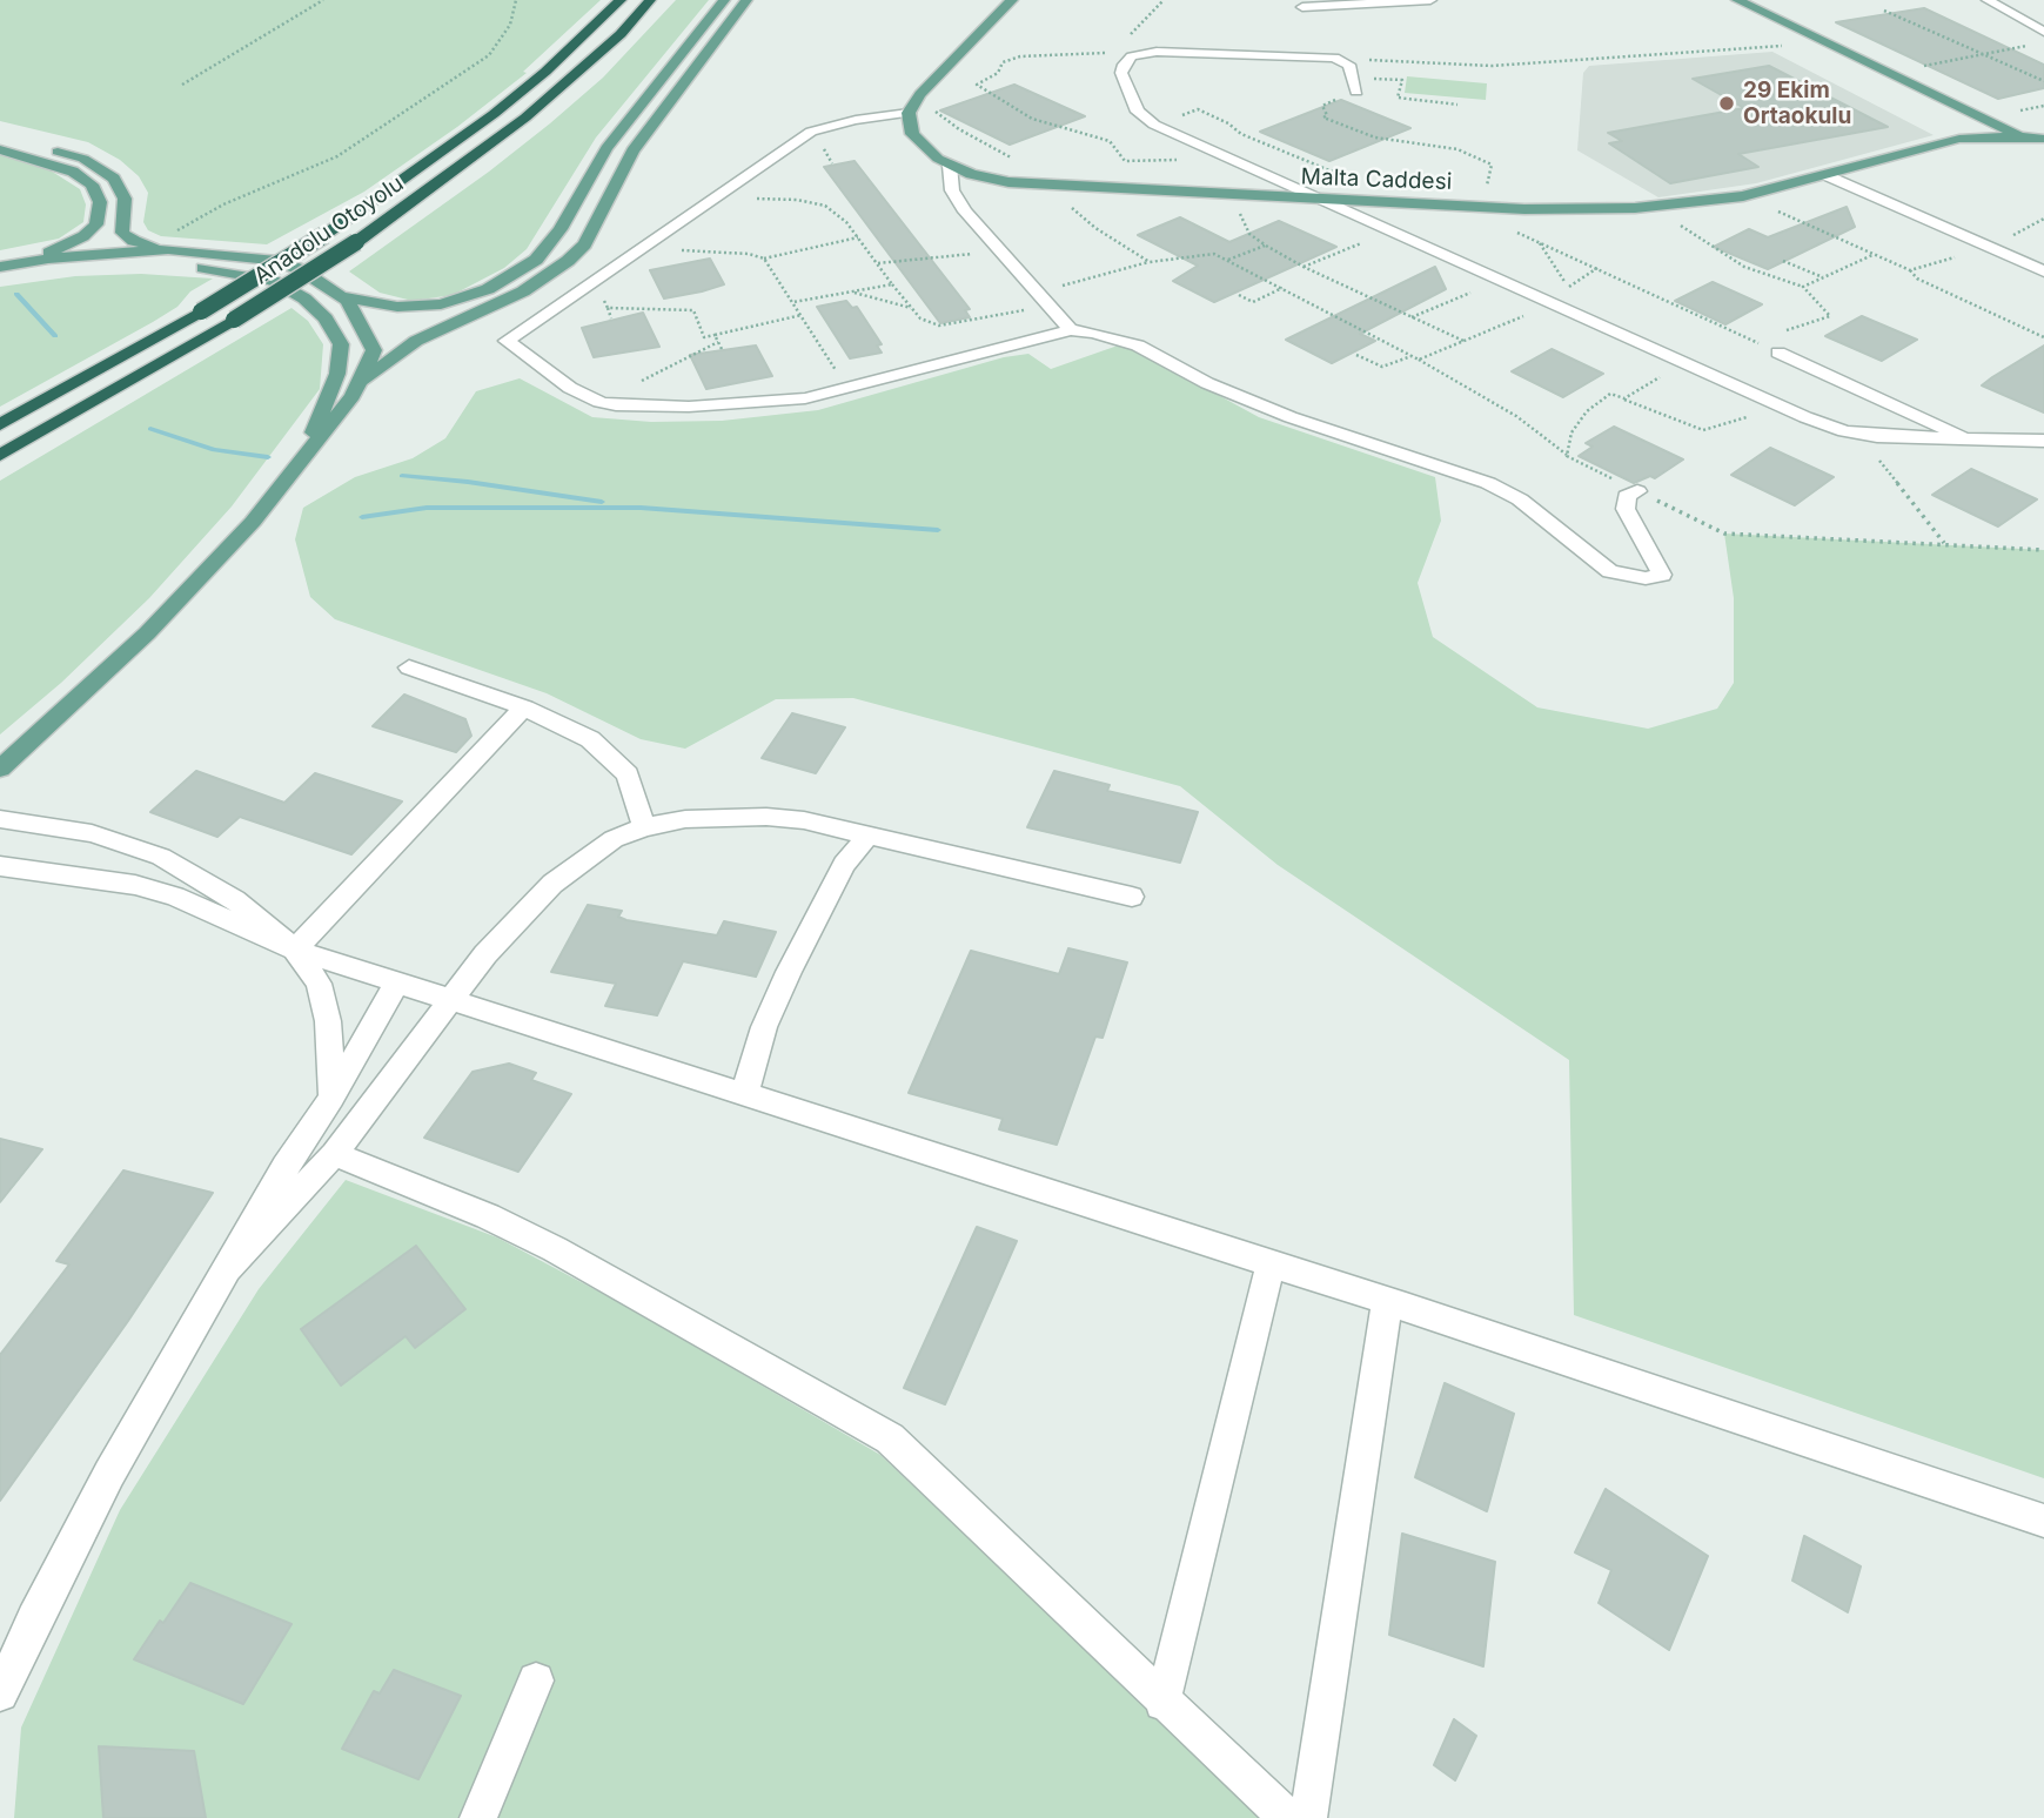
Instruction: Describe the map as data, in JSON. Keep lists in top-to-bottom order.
{
  "streets": {
    "highway": ["Anadolu Otoyolu"],
    "main road": ["Malta Caddesi"]
  },
  "places": ["29 Ekim Ortaokulu"]
}
